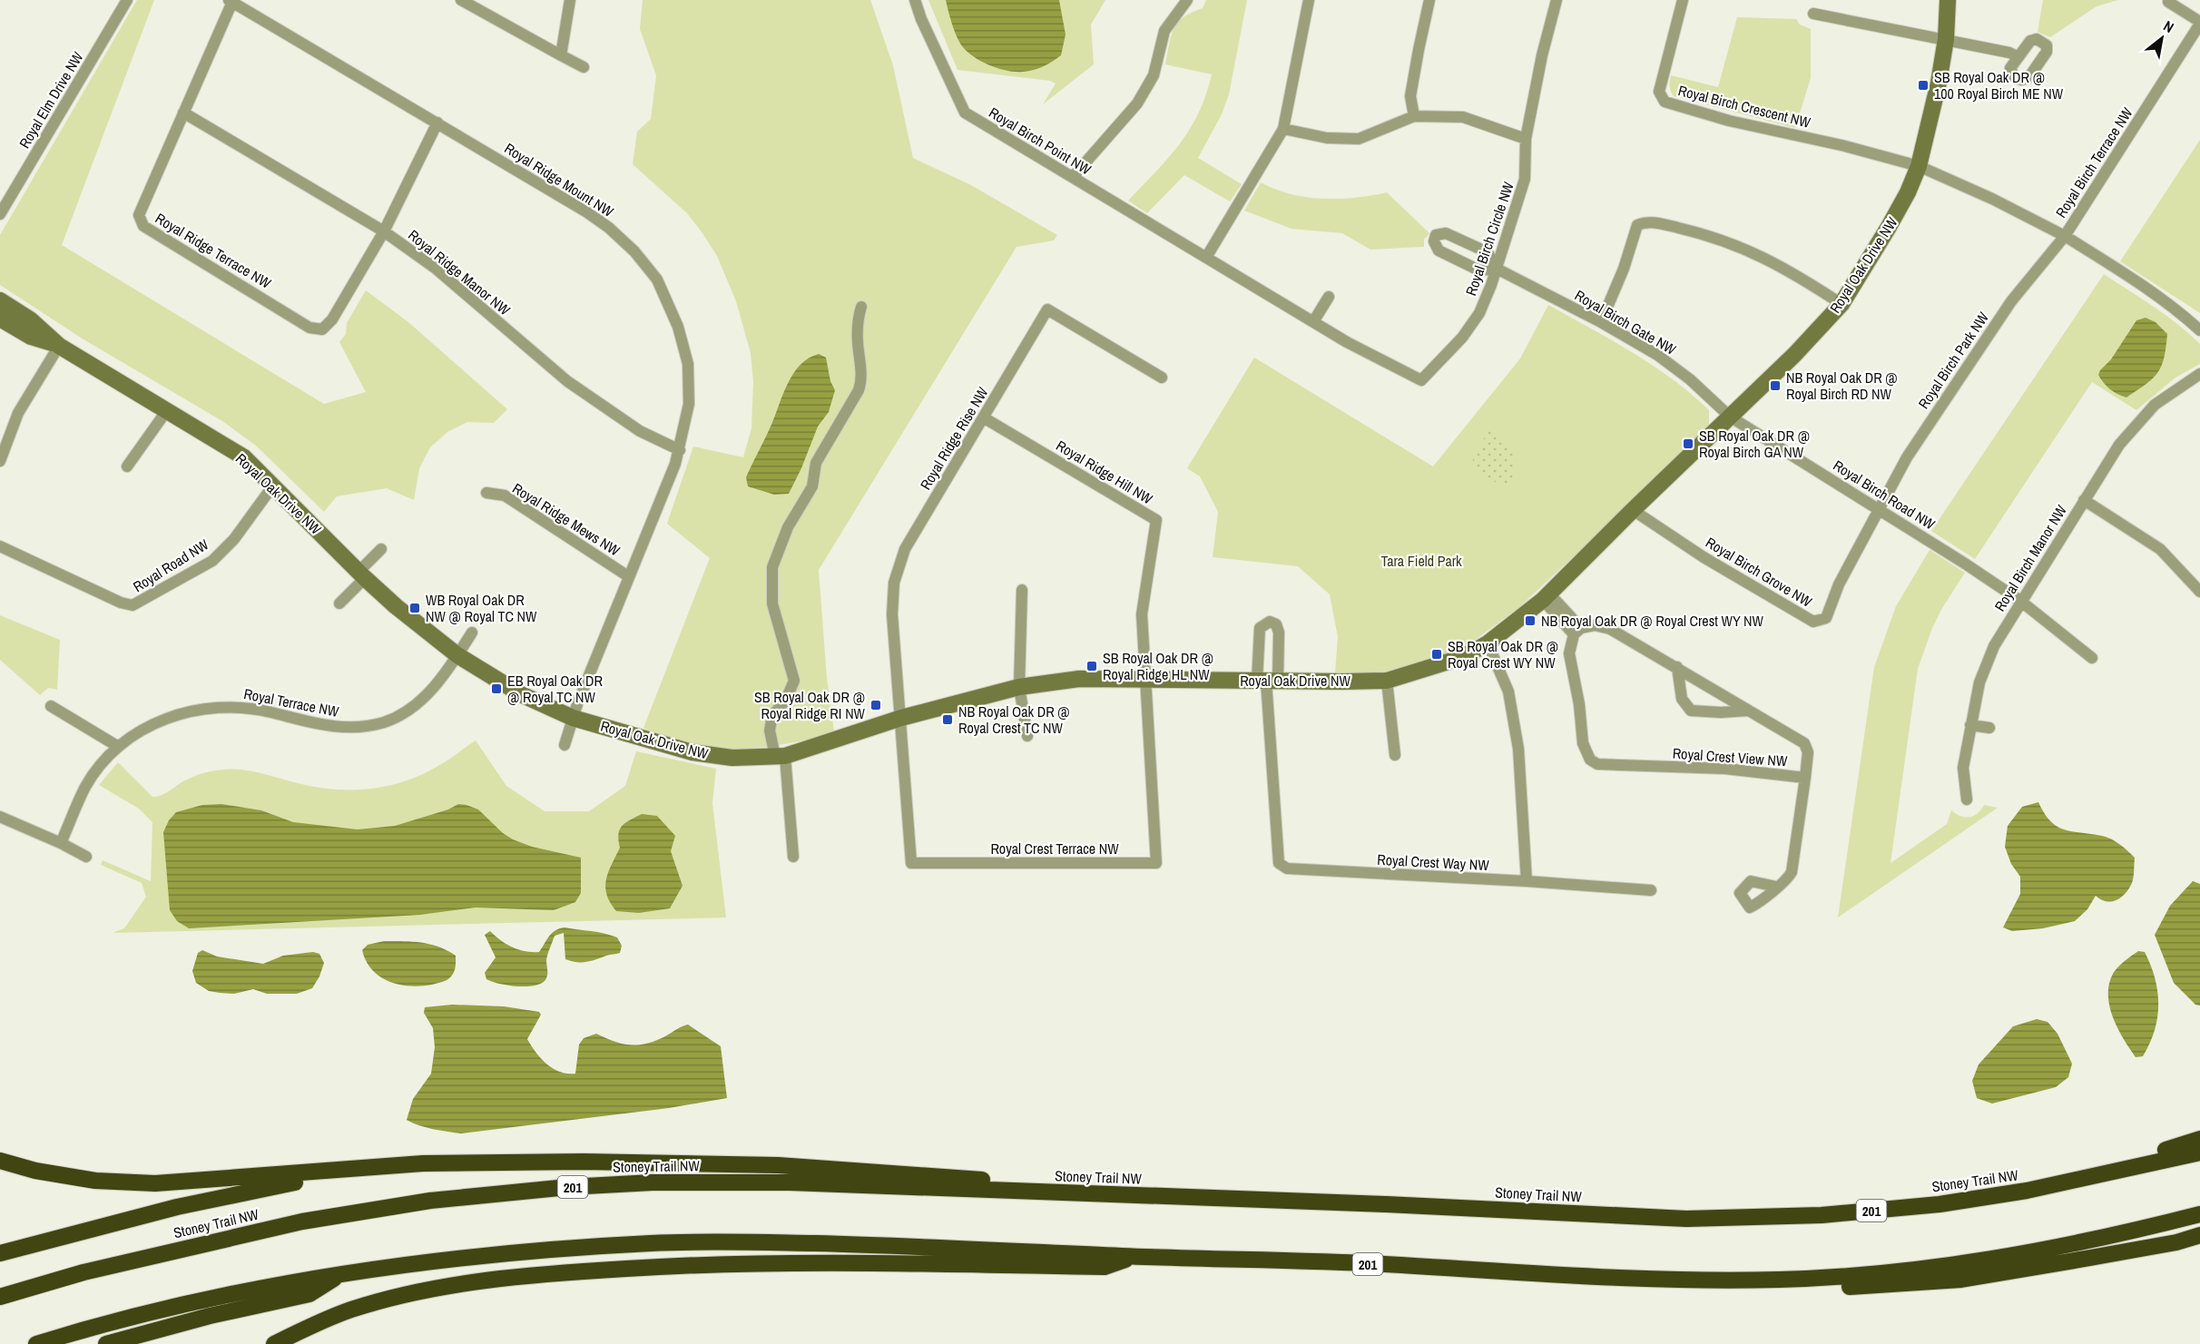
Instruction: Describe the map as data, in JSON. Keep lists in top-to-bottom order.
{
  "streets": {
    "highway": ["Stoney Trail NW", "201"],
    "street": [
      "Royal Elm Drive NW",
      "Royal Birch Crescent NW",
      "Royal Birch Point NW",
      "Royal Birch Terrace NW",
      "Royal Ridge Mount NW",
      "Royal Birch Circle NW",
      "Royal Ridge Terrace NW",
      "Royal Oak Drive NW",
      "Royal Ridge Manor NW",
      "Royal Birch Gate NW",
      "Royal Birch Park NW",
      "Royal Ridge Rise NW",
      "Royal Ridge Hill NW",
      "Royal Birch Road NW",
      "Royal Ridge Mews NW",
      "Royal Birch Manor NW",
      "Royal Road NW",
      "Royal Birch Grove NW",
      "Royal Terrace NW",
      "Royal Crest View NW",
      "Royal Crest Terrace NW",
      "Royal Crest Way NW"
    ]
  },
  "crossings": [
    ["Royal Birch Crescent NW", "Royal Birch Terrace NW"],
    ["Royal Birch Crescent NW", "Royal Oak Drive NW"],
    ["Royal Birch Point NW", "Royal Birch Circle NW"],
    ["Royal Birch Terrace NW", "Royal Oak Drive NW"],
    ["Royal Birch Terrace NW", "Royal Birch Park NW"],
    ["Royal Ridge Mount NW", "Royal Ridge Terrace NW"],
    ["Royal Ridge Mount NW", "Royal Oak Drive NW"],
    ["Royal Ridge Mount NW", "Royal Ridge Manor NW"],
    ["Royal Ridge Mount NW", "Royal Ridge Mews NW"],
    ["Royal Birch Circle NW", "Royal Birch Gate NW"],
    ["Royal Ridge Terrace NW", "Royal Ridge Manor NW"],
    ["Royal Oak Drive NW", "Royal Birch Gate NW"],
    ["Royal Oak Drive NW", "Royal Ridge Rise NW"],
    ["Royal Oak Drive NW", "Royal Ridge Hill NW"],
    ["Royal Oak Drive NW", "Royal Birch Road NW"],
    ["Royal Oak Drive NW", "Royal Road NW"],
    ["Royal Oak Drive NW", "Royal Birch Grove NW"],
    ["Royal Oak Drive NW", "Royal Terrace NW"],
    ["Royal Oak Drive NW", "Royal Crest Terrace NW"],
    ["Royal Oak Drive NW", "Royal Crest Way NW"],
    ["Royal Birch Gate NW", "Royal Birch Road NW"],
    ["Royal Birch Park NW", "Royal Birch Road NW"],
    ["Royal Birch Park NW", "Royal Birch Grove NW"],
    ["Royal Ridge Rise NW", "Royal Ridge Hill NW"],
    ["Royal Ridge Rise NW", "Royal Crest Terrace NW"],
    ["Royal Ridge Hill NW", "Royal Crest Terrace NW"],
    ["Royal Birch Road NW", "Royal Birch Manor NW"],
    ["Royal Birch Road NW", "Royal Birch Grove NW"]
  ],
  "parks": ["Tara Field Park"],
  "places": {
    "transit": [
      "SB Royal Oak DR @ 100 Royal Birch ME NW",
      "NB Royal Oak DR @ Royal Birch RD NW",
      "SB Royal Oak DR @ Royal Birch GA NW",
      "WB Royal Oak DR NW @ Royal TC NW",
      "NB Royal Oak DR @ Royal Crest WY NW",
      "SB Royal Oak DR @ Royal Crest WY NW",
      "SB Royal Oak DR @ Royal Ridge HL NW",
      "EB Royal Oak DR @ Royal TC NW",
      "SB Royal Oak DR @ Royal Ridge RI NW",
      "NB Royal Oak DR @ Royal Crest TC NW"
    ]
  },
  "north": "top right"
}
